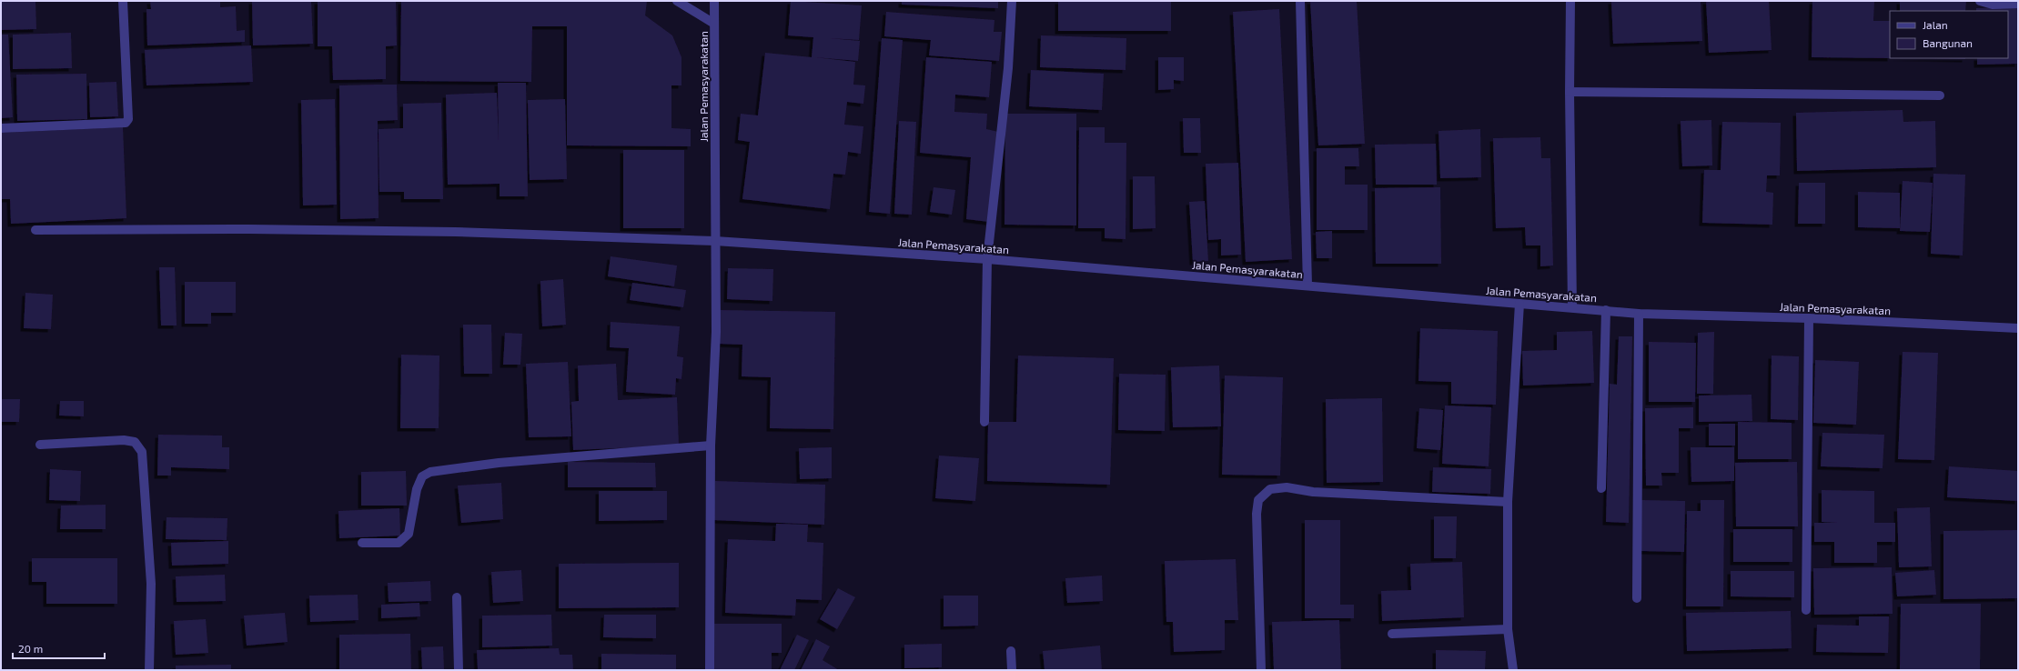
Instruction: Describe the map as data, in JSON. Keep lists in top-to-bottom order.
{
  "streets": {
    "street": ["Jalan Pemasyarakatan"]
  },
  "legend": ["Jalan", "Bangunan"],
  "scale_bar": "20 m"
}
